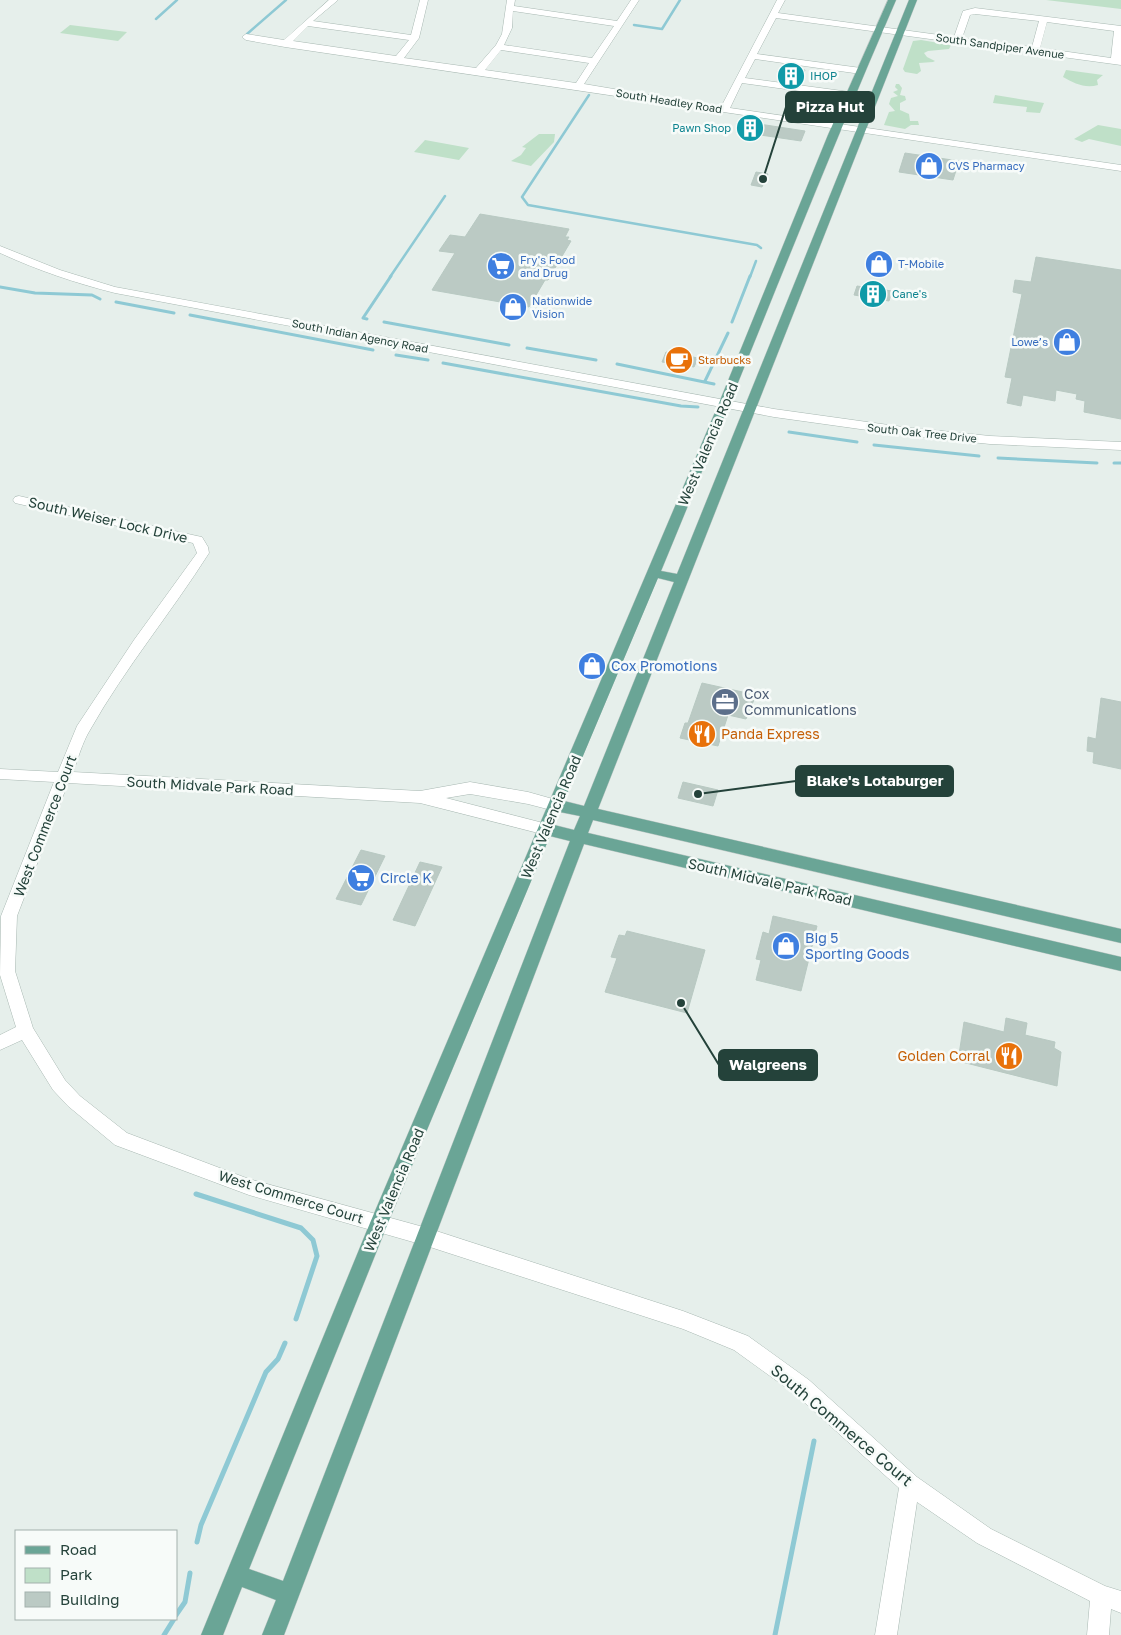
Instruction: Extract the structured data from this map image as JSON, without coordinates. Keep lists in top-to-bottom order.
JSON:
{
  "streets": {
    "main road": ["West Valencia Road", "South Midvale Park Road"],
    "street": [
      "South Sandpiper Avenue",
      "South Headley Road",
      "South Indian Agency Road",
      "South Oak Tree Drive",
      "South Weiser Lock Drive",
      "West Commerce Court",
      "South Commerce Court"
    ]
  },
  "crossings": [
    ["South Sandpiper Avenue", "West Valencia Road"],
    ["South Headley Road", "West Valencia Road"],
    ["South Indian Agency Road", "South Oak Tree Drive"],
    ["South Indian Agency Road", "West Valencia Road"],
    ["South Oak Tree Drive", "West Valencia Road"],
    ["West Valencia Road", "South Midvale Park Road"],
    ["West Valencia Road", "West Commerce Court"],
    ["West Valencia Road", "South Commerce Court"],
    ["South Weiser Lock Drive", "West Commerce Court"],
    ["South Midvale Park Road", "West Commerce Court"],
    ["West Commerce Court", "South Commerce Court"]
  ],
  "places": {
    "building": ["IHOP", "Pawn Shop", "Cane's"],
    "shop": [
      "CVS Pharmacy",
      "T-Mobile",
      "Nationwide Vision",
      "Lowe’s",
      "Cox Promotions",
      "Big 5 Sporting Goods"
    ],
    "other": ["Pizza Hut", "Blake's Lotaburger", "Walgreens"],
    "supermarket": ["Fry's Food and Drug", "Circle K"],
    "cafe": ["Starbucks"],
    "office": ["Cox Communications"],
    "restaurant": ["Panda Express", "Golden Corral"]
  },
  "legend": ["Road", "Park", "Building"]
}
